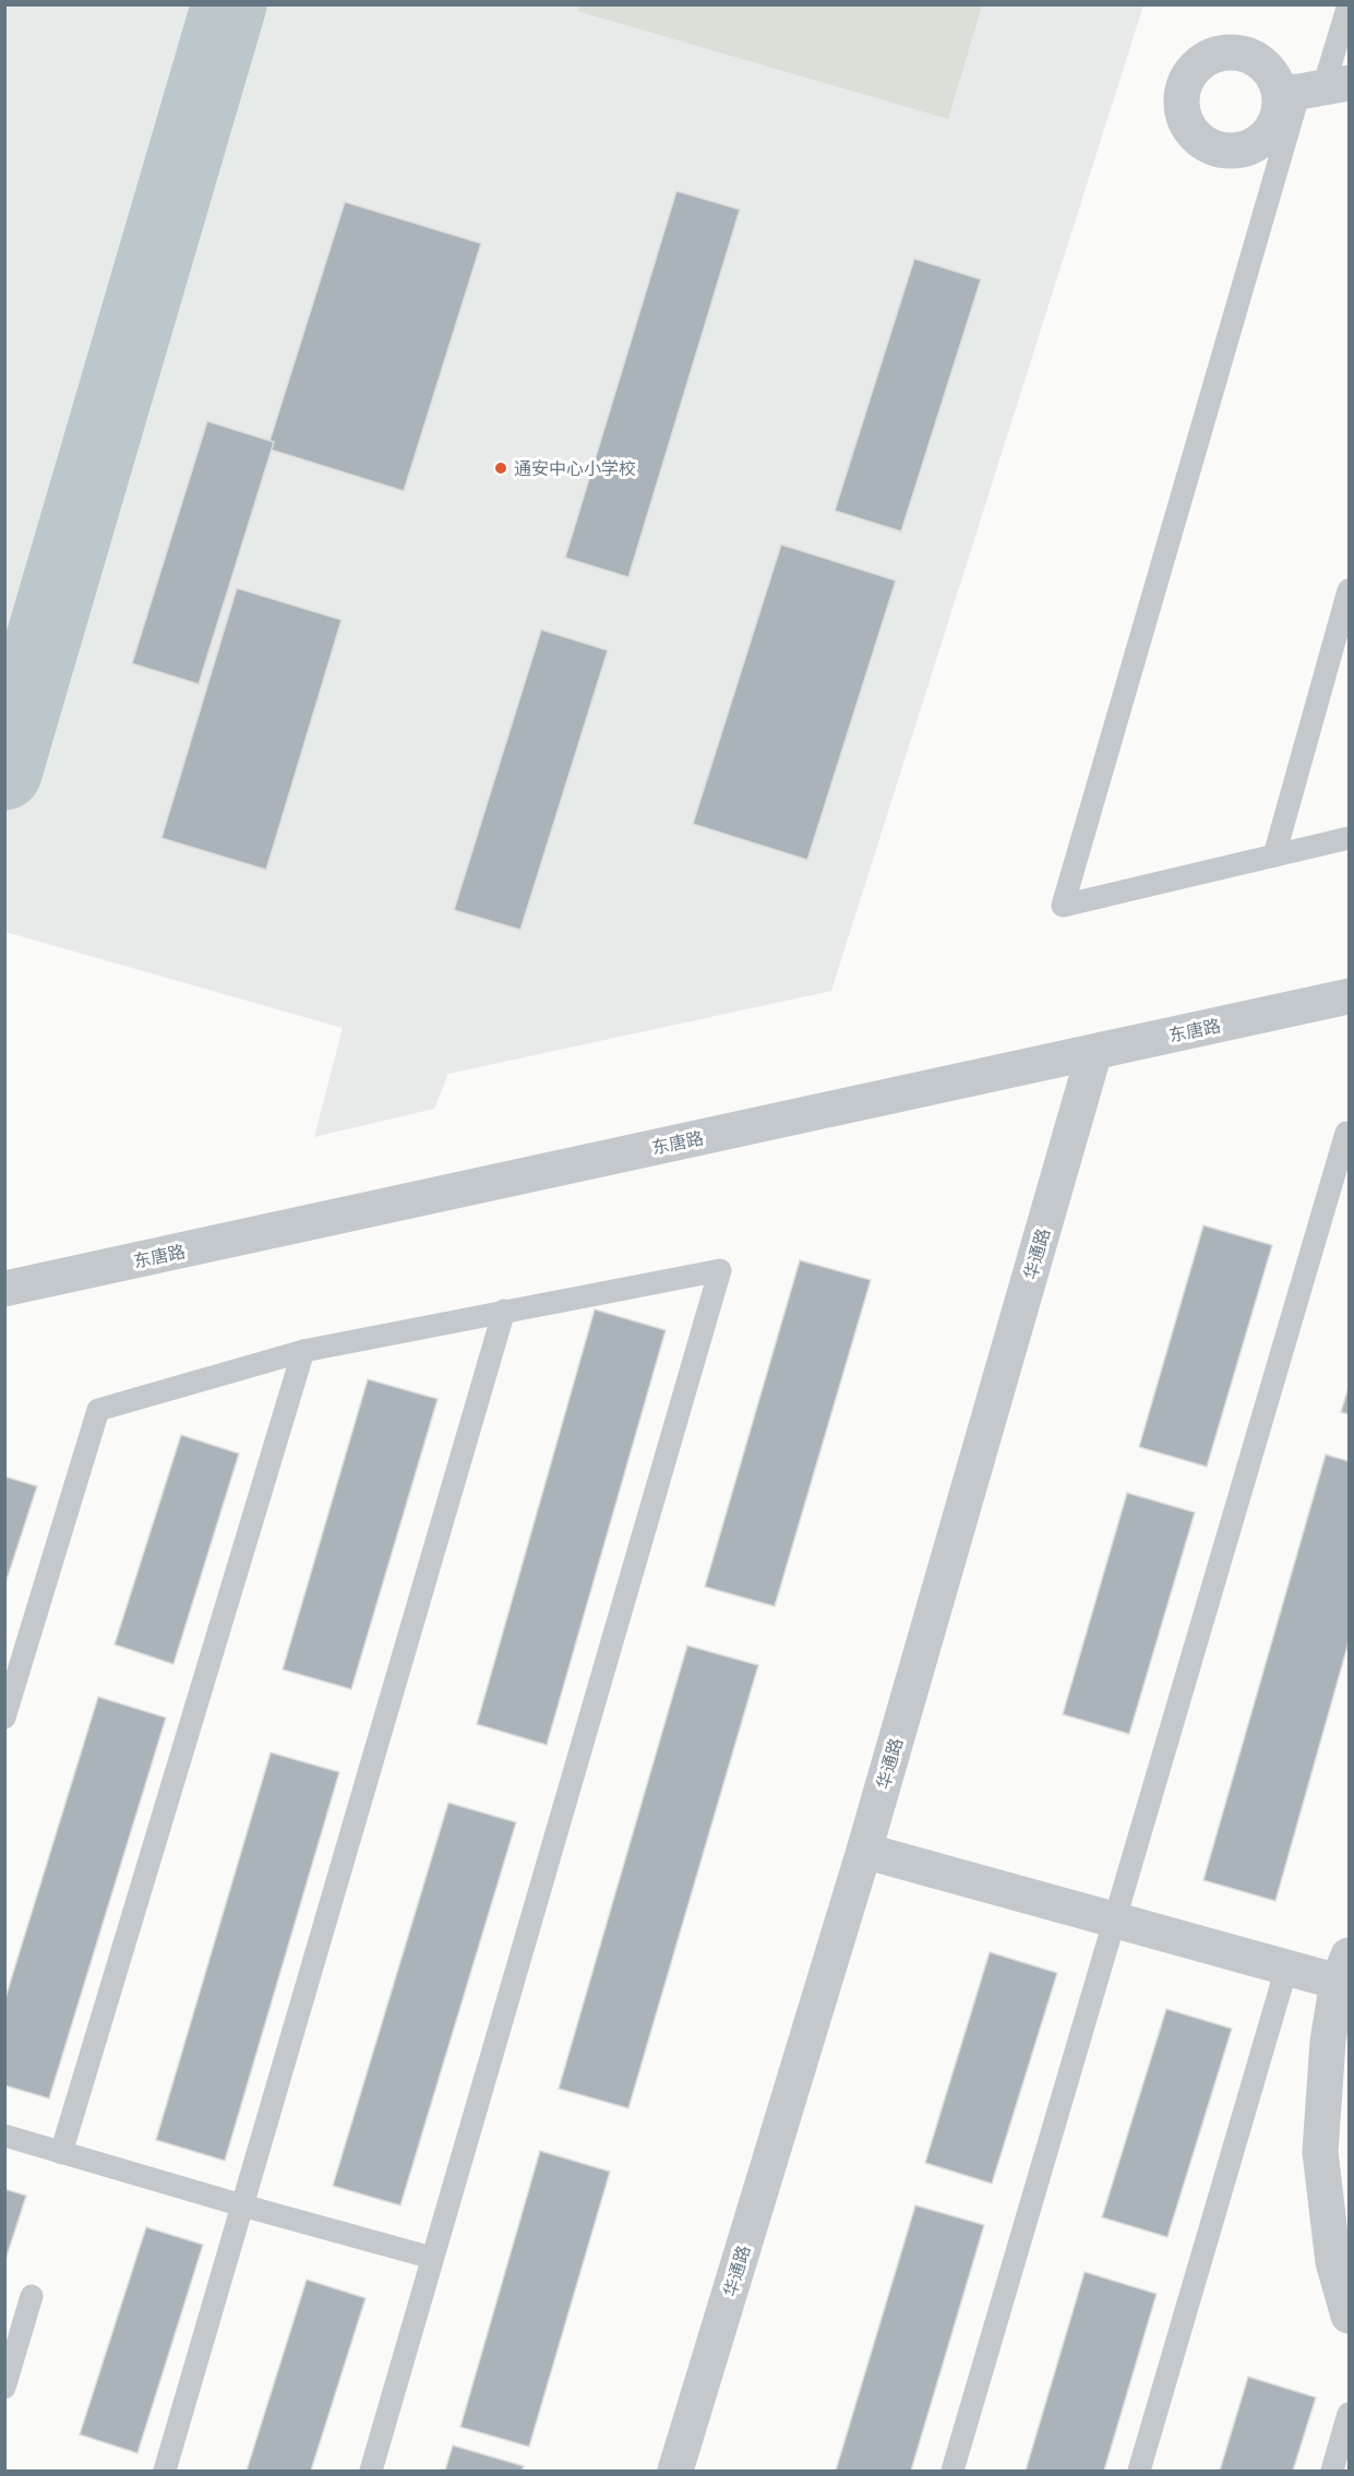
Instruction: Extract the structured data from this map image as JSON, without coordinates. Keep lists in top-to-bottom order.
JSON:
{
  "streets": {
    "street": ["东唐路", "华通路"]
  },
  "crossings": [
    ["东唐路", "华通路"]
  ],
  "places": ["通安中心小学校"]
}
